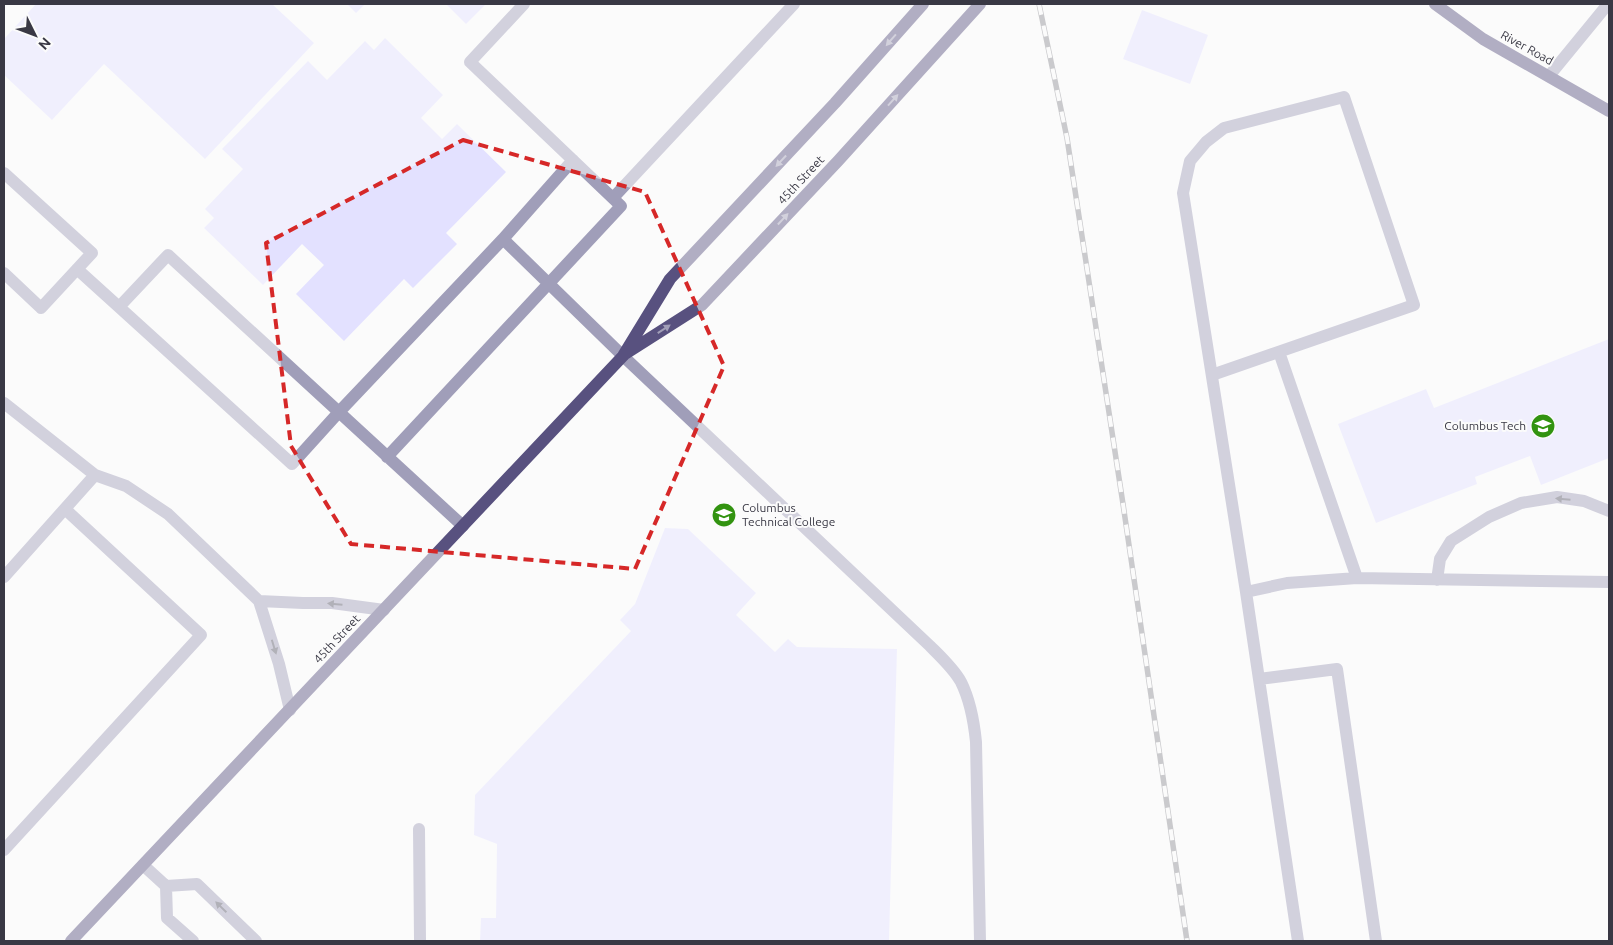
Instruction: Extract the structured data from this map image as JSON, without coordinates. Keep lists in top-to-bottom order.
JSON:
{
  "streets": {
    "main road": ["River Road", "45th Street"]
  },
  "places": {
    "school or university": ["Columbus Tech", "Columbus Technical College"]
  },
  "north": "bottom right"
}
